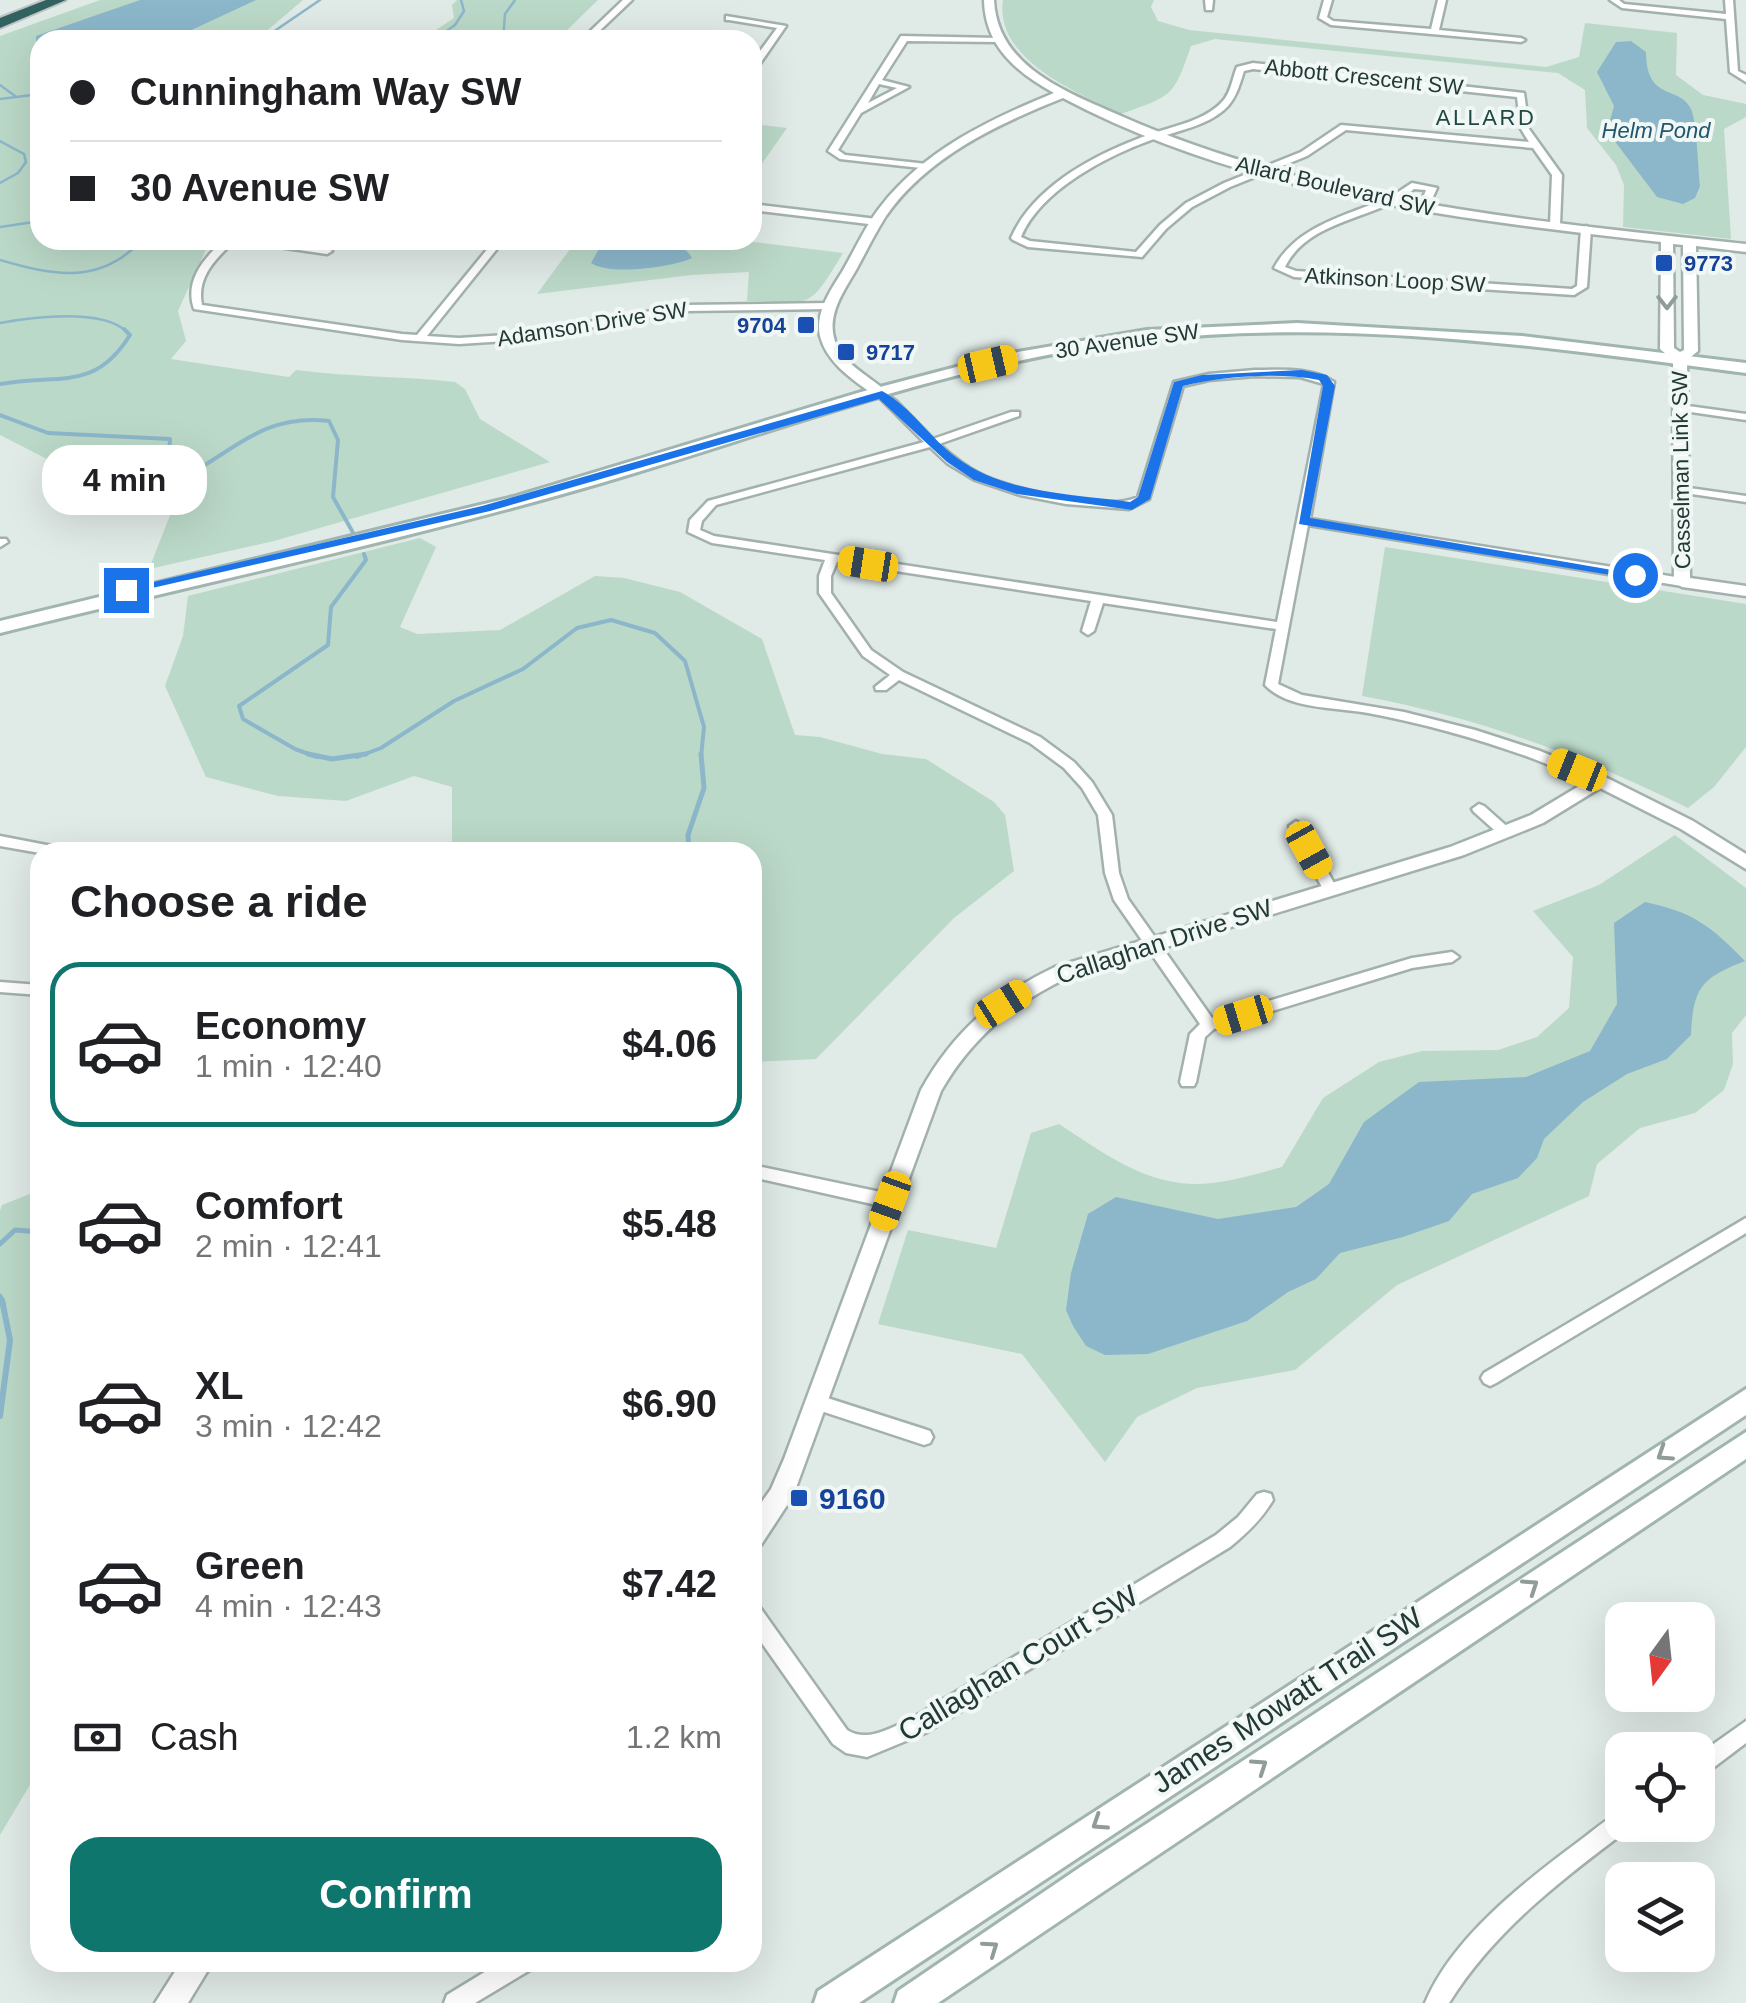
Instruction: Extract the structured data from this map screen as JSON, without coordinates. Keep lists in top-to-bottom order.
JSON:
{
  "streets": {
    "main road": ["30 Avenue SW", "James Mowatt Trail SW"],
    "street": [
      "Abbott Crescent SW",
      "Allard Boulevard SW",
      "Atkinson Loop SW",
      "Adamson Drive SW",
      "Casselman Link SW",
      "Callaghan Drive SW",
      "Callaghan Court SW"
    ]
  },
  "crossings": [
    ["Abbott Crescent SW", "Allard Boulevard SW"],
    ["Allard Boulevard SW", "Atkinson Loop SW"],
    ["30 Avenue SW", "Casselman Link SW"]
  ],
  "districts": ["ALLARD"],
  "water": ["Helm Pond"],
  "places": {
    "transit": [
      "9773",
      "9704",
      "9717",
      "9160"
    ]
  },
  "north": "bottom",
  "page": {
    "banner": ["Cunningham Way SW", "30 Avenue SW"],
    "bubble": "4 min",
    "heading": "Choose a ride",
    "list": [
      {
        "name": "Economy",
        "note": "1 min · 12:40",
        "value": "$4.06"
      },
      {
        "name": "Comfort",
        "note": "2 min · 12:41",
        "value": "$5.48"
      },
      {
        "name": "XL",
        "note": "3 min · 12:42",
        "value": "$6.90"
      },
      {
        "name": "Green",
        "note": "4 min · 12:43",
        "value": "$7.42"
      }
    ],
    "pay": ["Cash", "1.2 km"],
    "buttons": "Confirm"
  }
}
